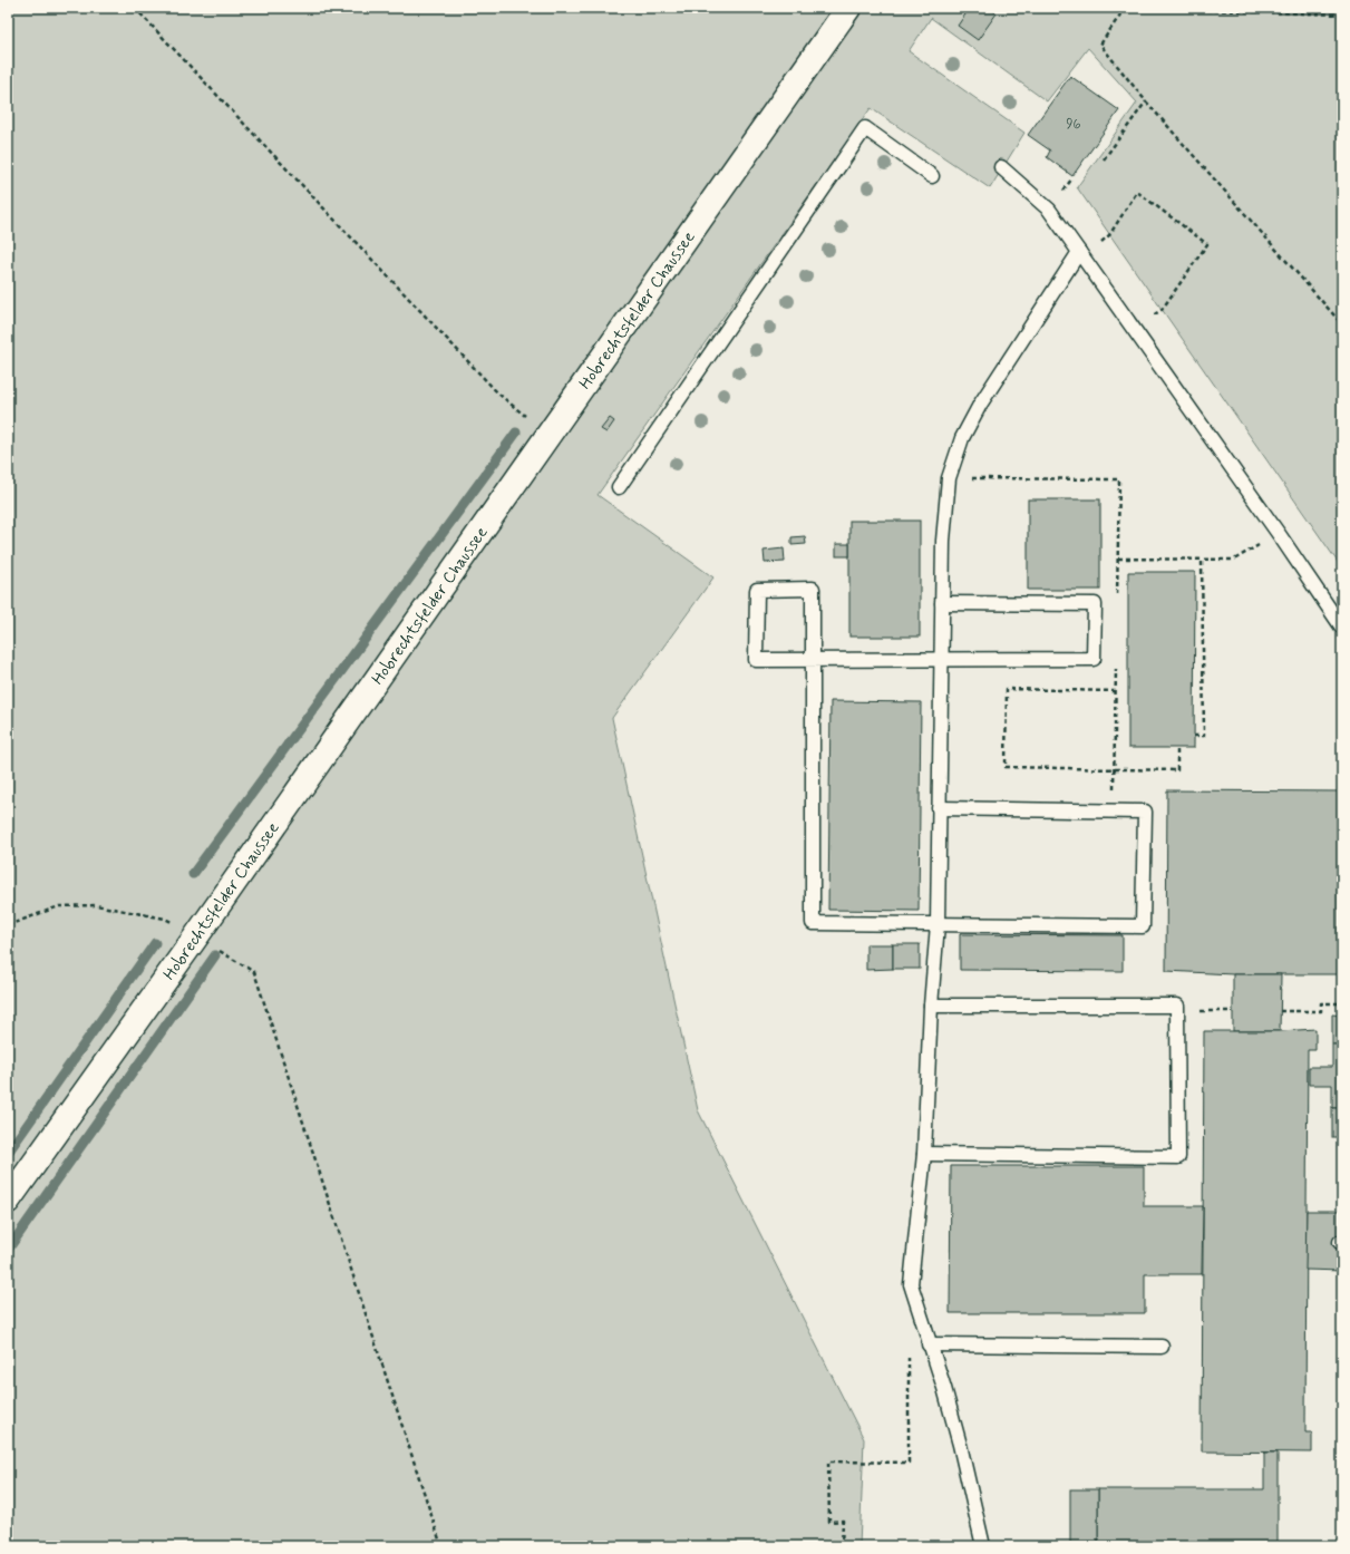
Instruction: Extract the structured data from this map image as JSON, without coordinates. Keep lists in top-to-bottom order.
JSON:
{
  "streets": {
    "main road": ["Hobrechtsfelder Chaussee"]
  },
  "house_numbers": ["96"]
}
